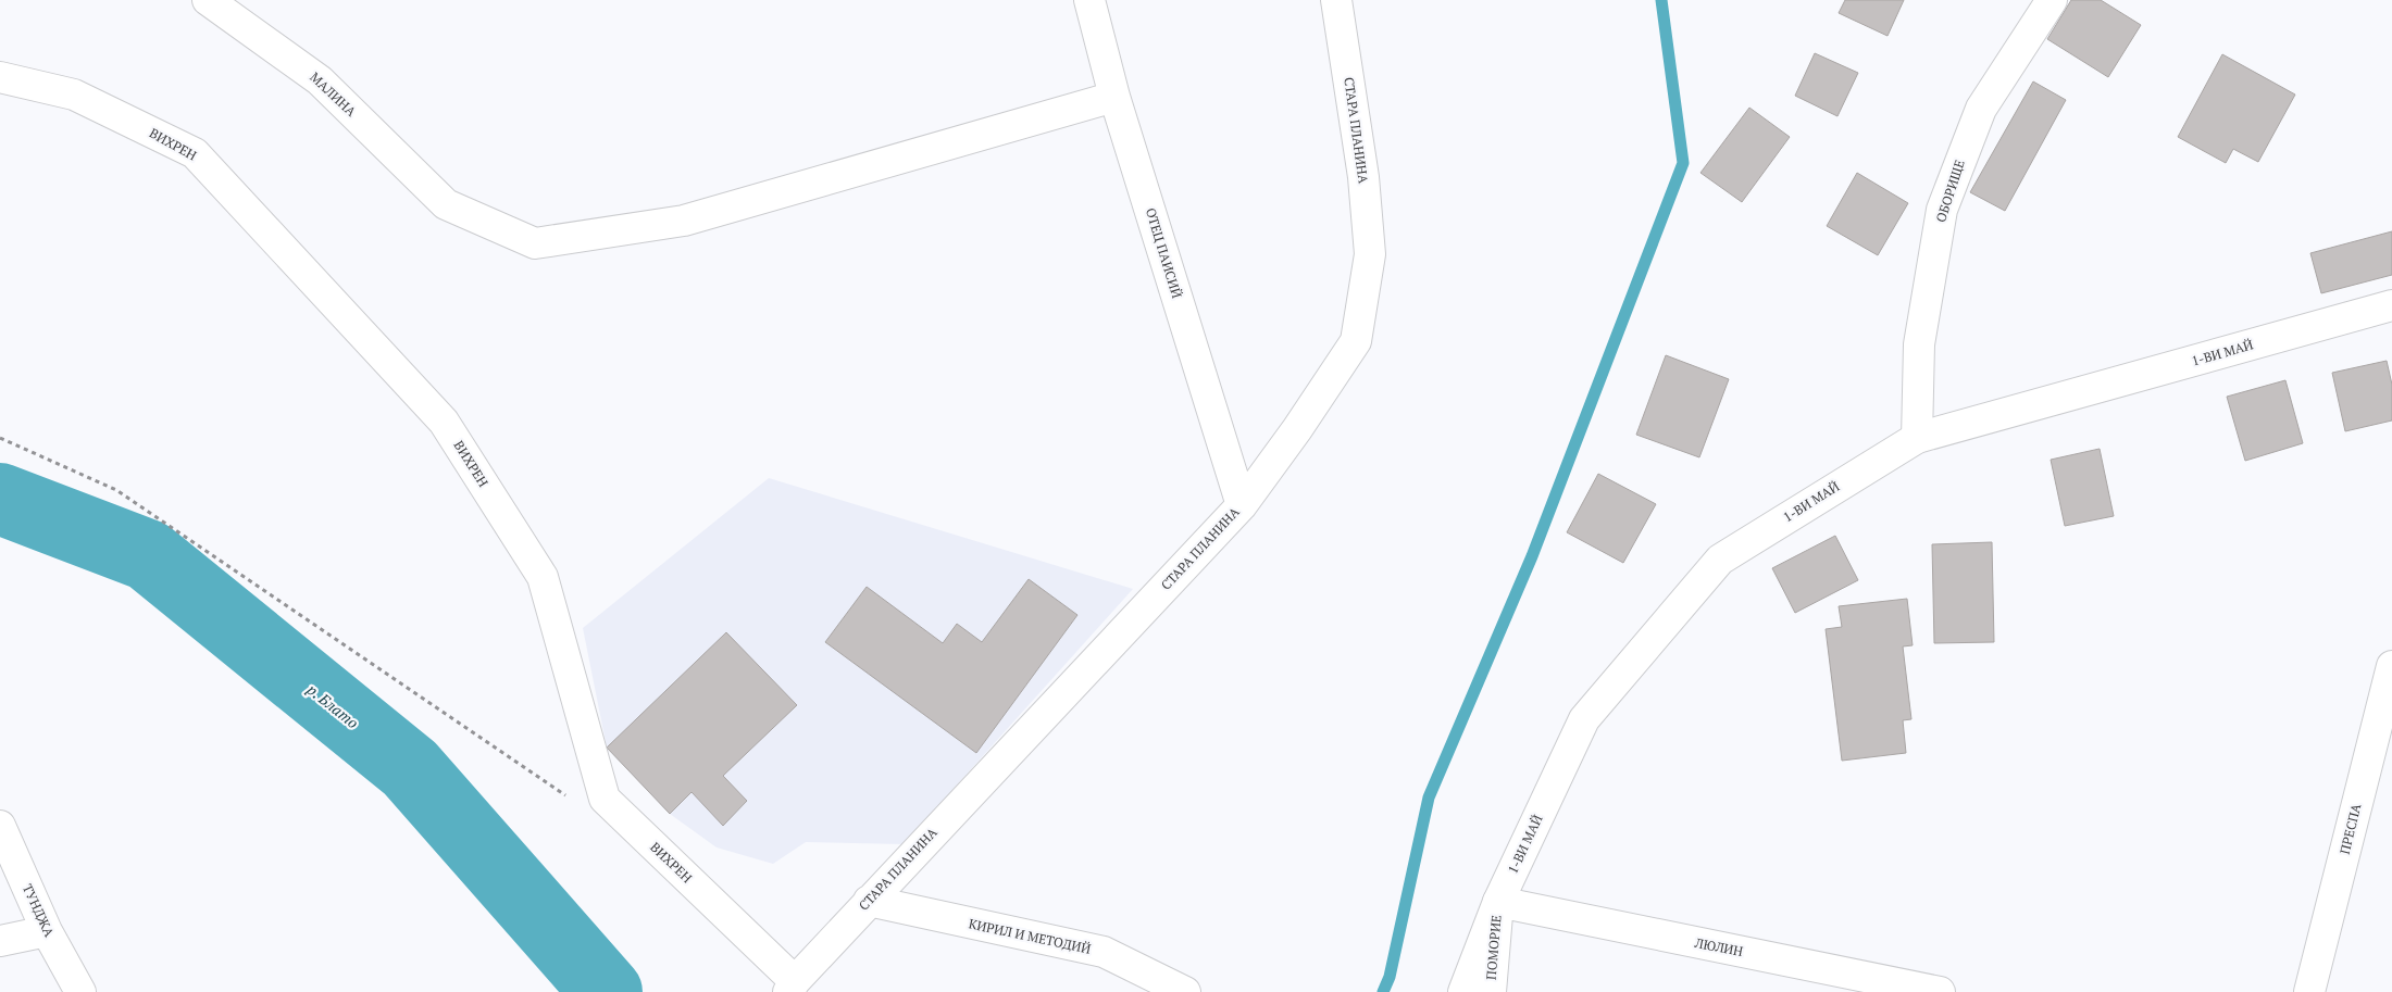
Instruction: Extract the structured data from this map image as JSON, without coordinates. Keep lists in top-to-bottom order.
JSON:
{
  "streets": {
    "street": [
      "МАЛИНА",
      "СТАРА ПЛАНИНА",
      "ВИХРЕН",
      "ОБОРИЩЕ",
      "ОТЕЦ ПАИСИЙ",
      "1-ВИ МАЙ",
      "ПРЕСПА",
      "ТУНДЖА",
      "КИРИЛ И МЕТОДИЙ",
      "ПОМОРИЕ",
      "ЛЮЛИН"
    ]
  },
  "crossings": [
    ["МАЛИНА", "ОТЕЦ ПАИСИЙ"],
    ["СТАРА ПЛАНИНА", "ВИХРЕН"],
    ["СТАРА ПЛАНИНА", "ОТЕЦ ПАИСИЙ"],
    ["СТАРА ПЛАНИНА", "КИРИЛ И МЕТОДИЙ"],
    ["ОБОРИЩЕ", "1-ВИ МАЙ"],
    ["1-ВИ МАЙ", "ПОМОРИЕ"],
    ["1-ВИ МАЙ", "ЛЮЛИН"],
    ["ПОМОРИЕ", "ЛЮЛИН"]
  ],
  "water": ["р. Блато"]
}
